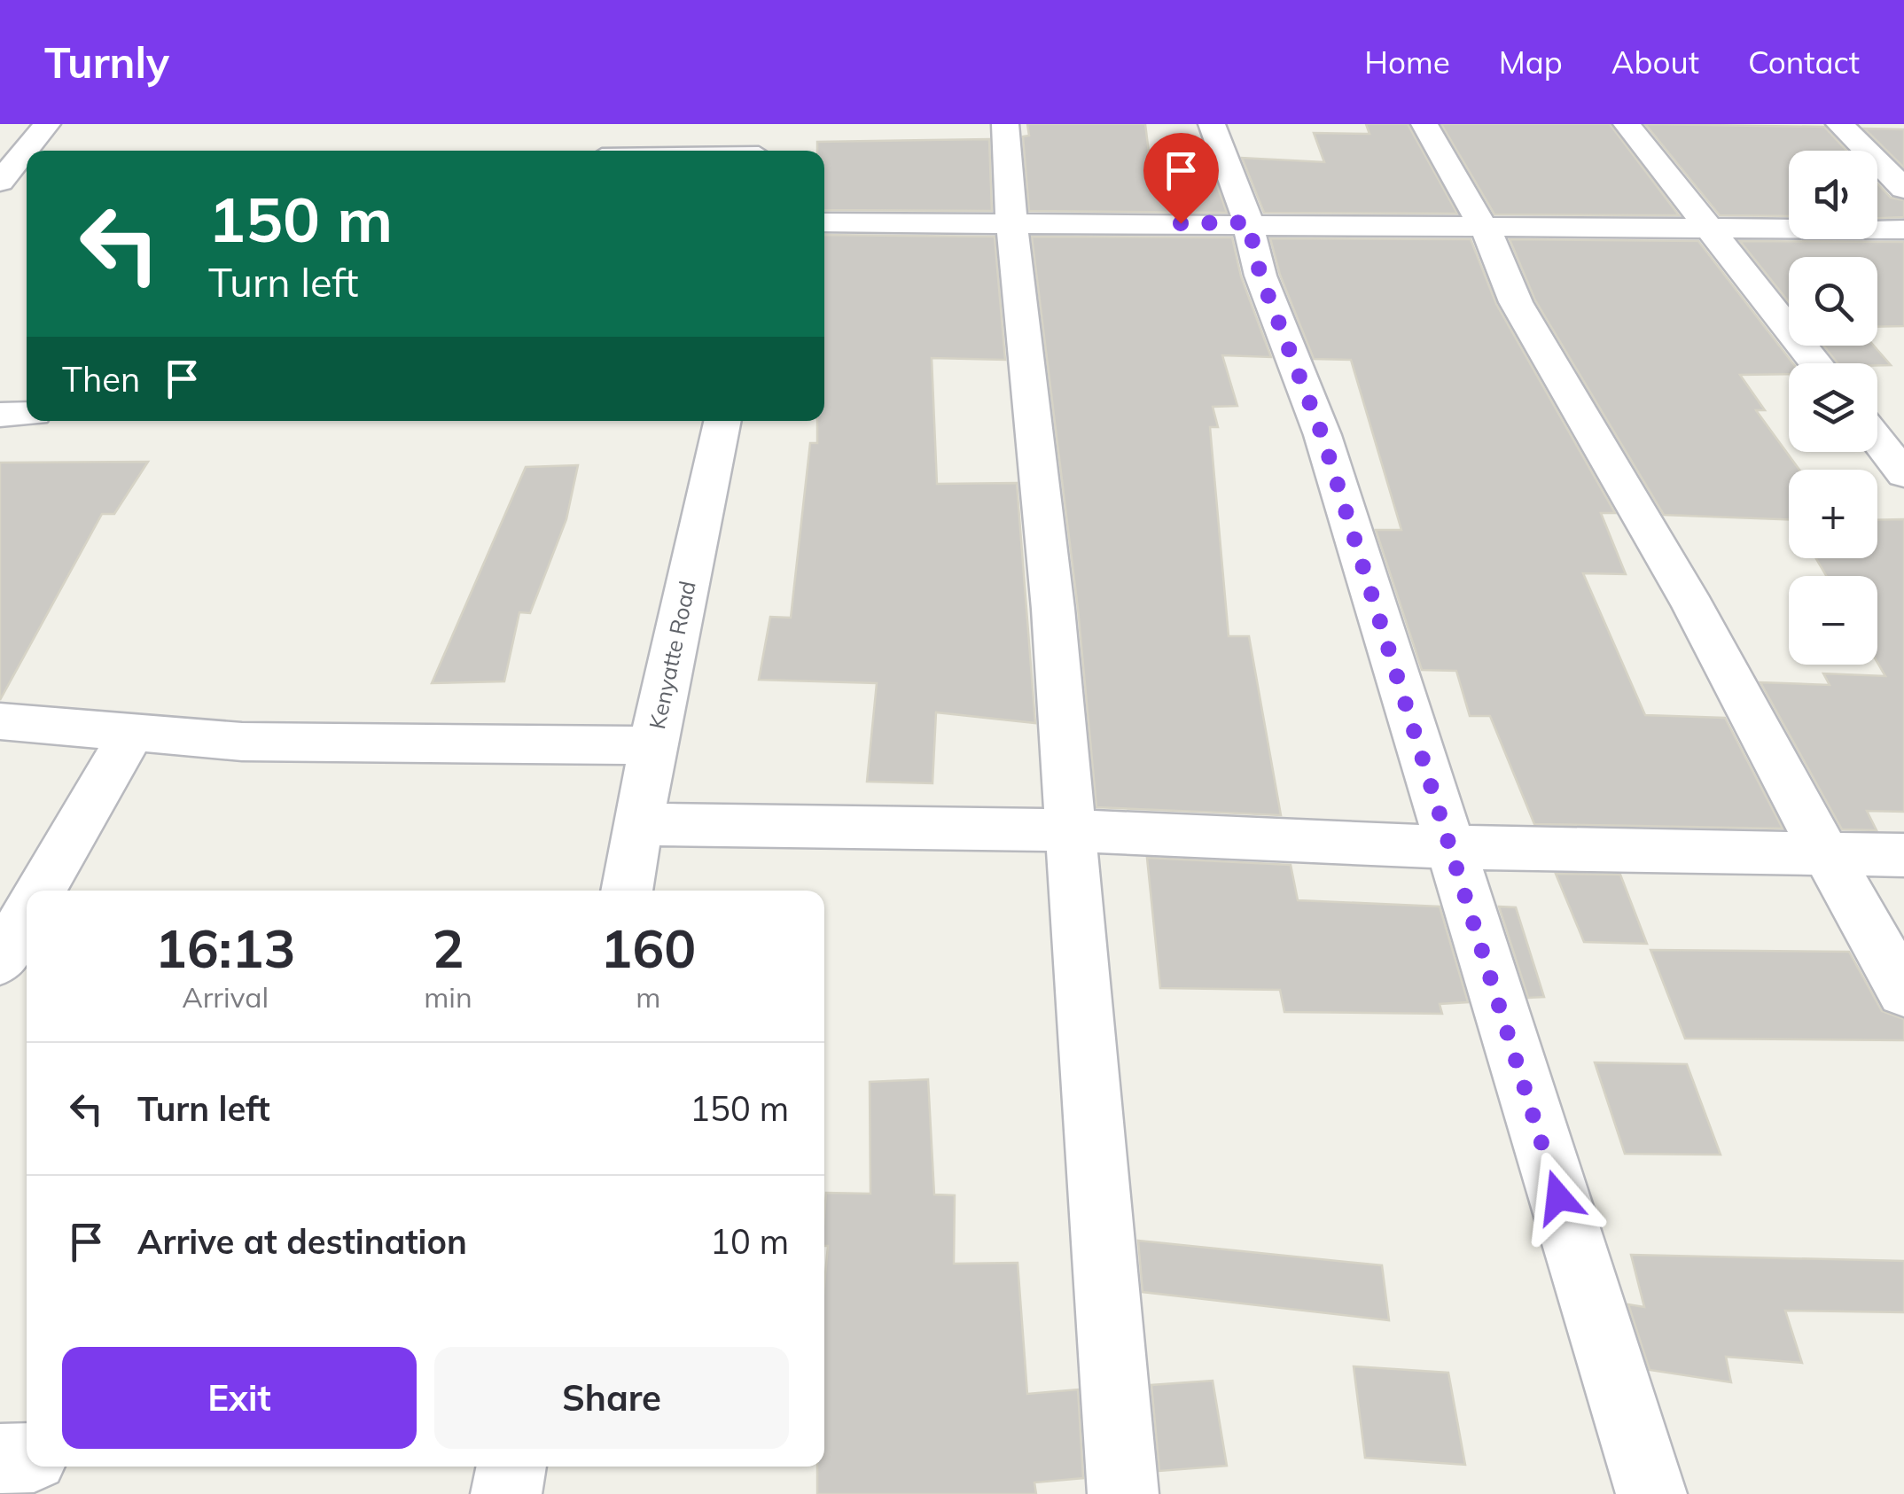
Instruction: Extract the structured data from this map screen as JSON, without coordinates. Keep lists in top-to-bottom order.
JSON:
{
  "streets": {
    "street": ["Kenyatte Road"]
  },
  "page": {
    "header": "Turnly",
    "nav": [
      "Home",
      "Map",
      "About",
      "Contact"
    ],
    "map_buttons": ["+", "−"],
    "turn": ["150 m", "Turn left"],
    "then": "Then",
    "eta": [
      "16:13",
      "Arrival",
      "2",
      "min",
      "160",
      "m"
    ],
    "list": [
      {
        "name": "Turn left",
        "value": "150 m"
      },
      {
        "name": "Arrive at destination",
        "value": "10 m"
      }
    ],
    "buttons": ["Exit", "Share"]
  }
}
